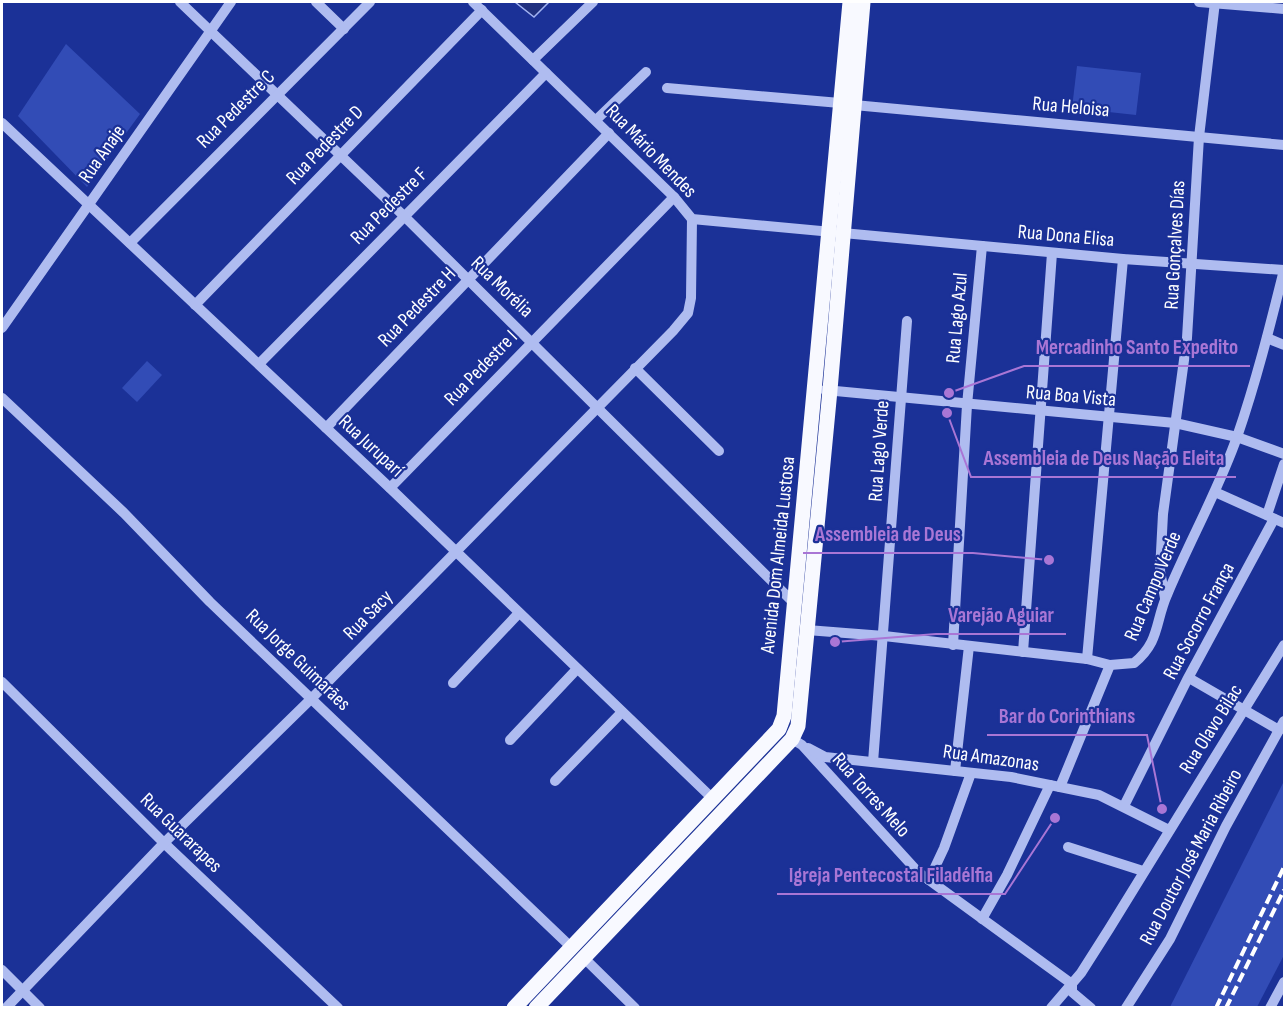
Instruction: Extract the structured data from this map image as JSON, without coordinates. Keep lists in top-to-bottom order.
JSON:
{
  "streets": {
    "main road": ["Avenida Dom Almeida Lustosa"],
    "street": [
      "Rua Heloisa",
      "Rua Pedestre C",
      "Rua Pedestre D",
      "Rua Mário Mendes",
      "Rua Anaje",
      "Rua Pedestre F",
      "Rua Dona Elisa",
      "Rua Gonçalves Días",
      "Rua Morélia",
      "Rua Pedestre H",
      "Rua Lago Azul",
      "Rua Pedestre I",
      "Rua Boa Vista",
      "Rua Juruparí",
      "Rua Lago Verde",
      "Rua Campo Verde",
      "Rua Sacy",
      "Rua Socorro França",
      "Rua Jorge Guimarães",
      "Rua Olavo Bilac",
      "Rua Amazonas",
      "Rua Torres Melo",
      "Rua Guararapes",
      "Rua Doutor José Maria Ribeiro"
    ]
  },
  "crossings": [
    ["Rua Heloisa", "Rua Gonçalves Días"],
    ["Rua Heloisa", "Avenida Dom Almeida Lustosa"],
    ["Rua Pedestre C", "Rua Morélia"],
    ["Rua Pedestre C", "Rua Juruparí"],
    ["Rua Pedestre D", "Rua Mário Mendes"],
    ["Rua Pedestre D", "Rua Morélia"],
    ["Rua Pedestre D", "Rua Juruparí"],
    ["Rua Mário Mendes", "Rua Pedestre F"],
    ["Rua Mário Mendes", "Rua Dona Elisa"],
    ["Rua Mário Mendes", "Rua Pedestre H"],
    ["Rua Mário Mendes", "Rua Pedestre I"],
    ["Rua Mário Mendes", "Avenida Dom Almeida Lustosa"],
    ["Rua Mário Mendes", "Rua Sacy"],
    ["Rua Anaje", "Rua Morélia"],
    ["Rua Anaje", "Rua Juruparí"],
    ["Rua Pedestre F", "Rua Morélia"],
    ["Rua Pedestre F", "Rua Juruparí"],
    ["Rua Dona Elisa", "Rua Gonçalves Días"],
    ["Rua Dona Elisa", "Rua Lago Azul"],
    ["Rua Dona Elisa", "Avenida Dom Almeida Lustosa"],
    ["Rua Dona Elisa", "Rua Campo Verde"],
    ["Rua Gonçalves Días", "Rua Boa Vista"],
    ["Rua Gonçalves Días", "Rua Campo Verde"],
    ["Rua Morélia", "Rua Pedestre H"],
    ["Rua Morélia", "Rua Pedestre I"],
    ["Rua Morélia", "Avenida Dom Almeida Lustosa"],
    ["Rua Morélia", "Rua Sacy"],
    ["Rua Pedestre H", "Rua Juruparí"],
    ["Rua Lago Azul", "Rua Boa Vista"],
    ["Rua Pedestre I", "Rua Juruparí"],
    ["Rua Boa Vista", "Rua Lago Verde"],
    ["Rua Boa Vista", "Avenida Dom Almeida Lustosa"],
    ["Rua Boa Vista", "Rua Campo Verde"],
    ["Rua Juruparí", "Avenida Dom Almeida Lustosa"],
    ["Rua Juruparí", "Rua Sacy"],
    ["Rua Lago Verde", "Rua Amazonas"],
    ["Avenida Dom Almeida Lustosa", "Rua Jorge Guimarães"],
    ["Avenida Dom Almeida Lustosa", "Rua Amazonas"],
    ["Avenida Dom Almeida Lustosa", "Rua Torres Melo"],
    ["Rua Sacy", "Rua Jorge Guimarães"],
    ["Rua Sacy", "Rua Guararapes"],
    ["Rua Socorro França", "Rua Amazonas"],
    ["Rua Olavo Bilac", "Rua Amazonas"],
    ["Rua Olavo Bilac", "Rua Torres Melo"],
    ["Rua Amazonas", "Rua Torres Melo"]
  ],
  "places": [
    "Mercadinho Santo Expedito",
    "Assembleia de Deus Nação Eleita",
    "Assembleia de Deus",
    "Varejão Aguiar",
    "Bar do Corinthians",
    "Igreja Pentecostal Filadélfia"
  ]
}
